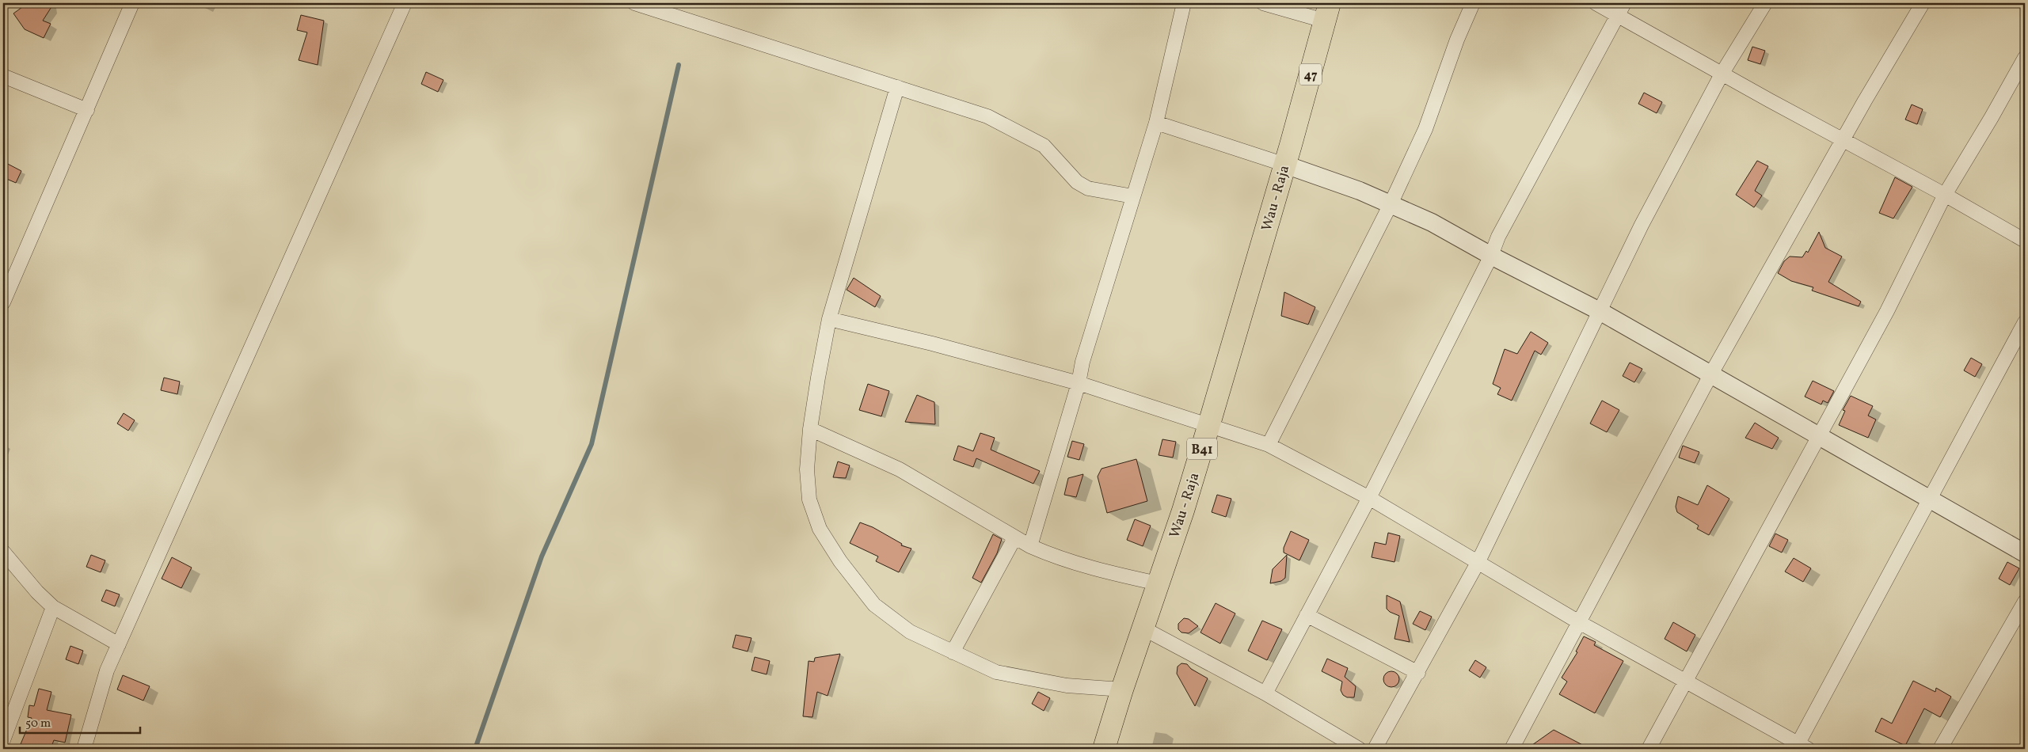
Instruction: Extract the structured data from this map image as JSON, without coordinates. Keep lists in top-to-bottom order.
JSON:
{
  "streets": {
    "main road": ["47", "Wau - Raja", "B41"]
  },
  "crossings": [
    ["47", "Wau - Raja"]
  ],
  "scale_bar": "50 m"
}
